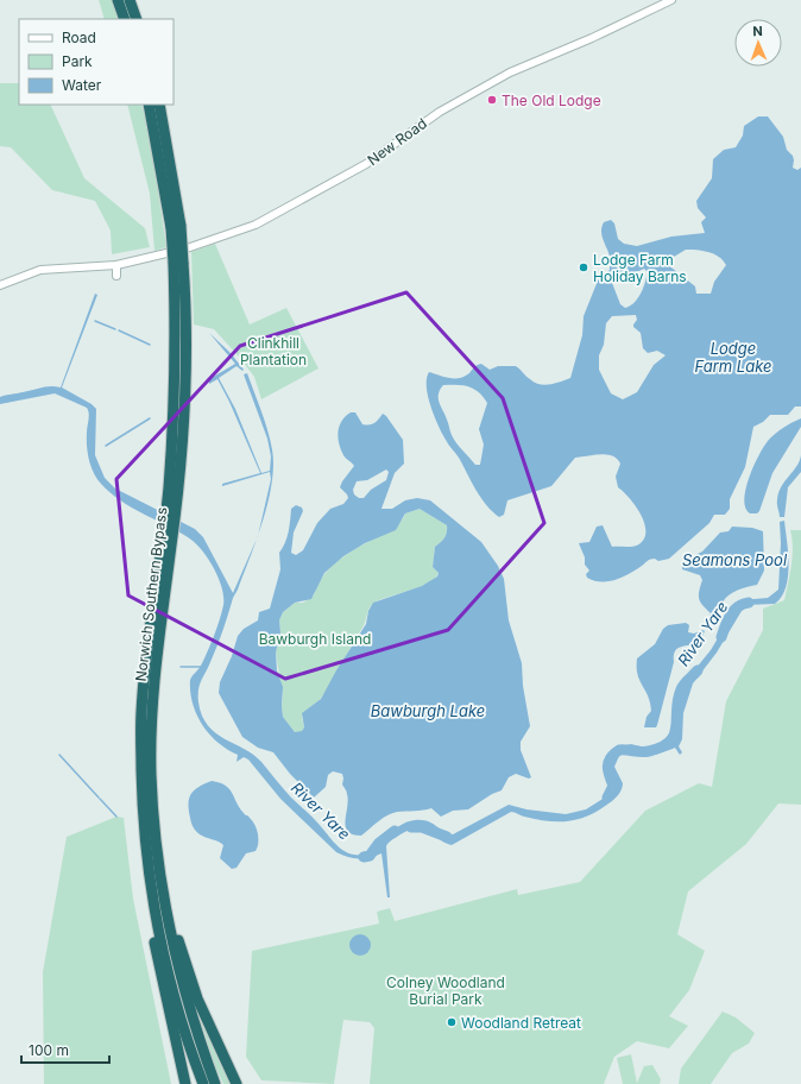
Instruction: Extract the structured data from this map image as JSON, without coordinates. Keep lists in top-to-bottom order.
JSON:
{
  "streets": {
    "highway": ["Norwich Southern Bypass"],
    "street": ["New Road"]
  },
  "water": [
    "Lodge Farm Lake",
    "Seamons Pool",
    "River Yare",
    "Bawburgh Lake"
  ],
  "parks": ["Clinkhill Plantation", "Bawburgh Island", "Colney Woodland Burial Park"],
  "places": ["The Old Lodge", "Lodge Farm Holiday Barns", "Woodland Retreat"],
  "legend": ["Road", "Park", "Water"],
  "scale_bar": "100 m",
  "north": "top"
}
